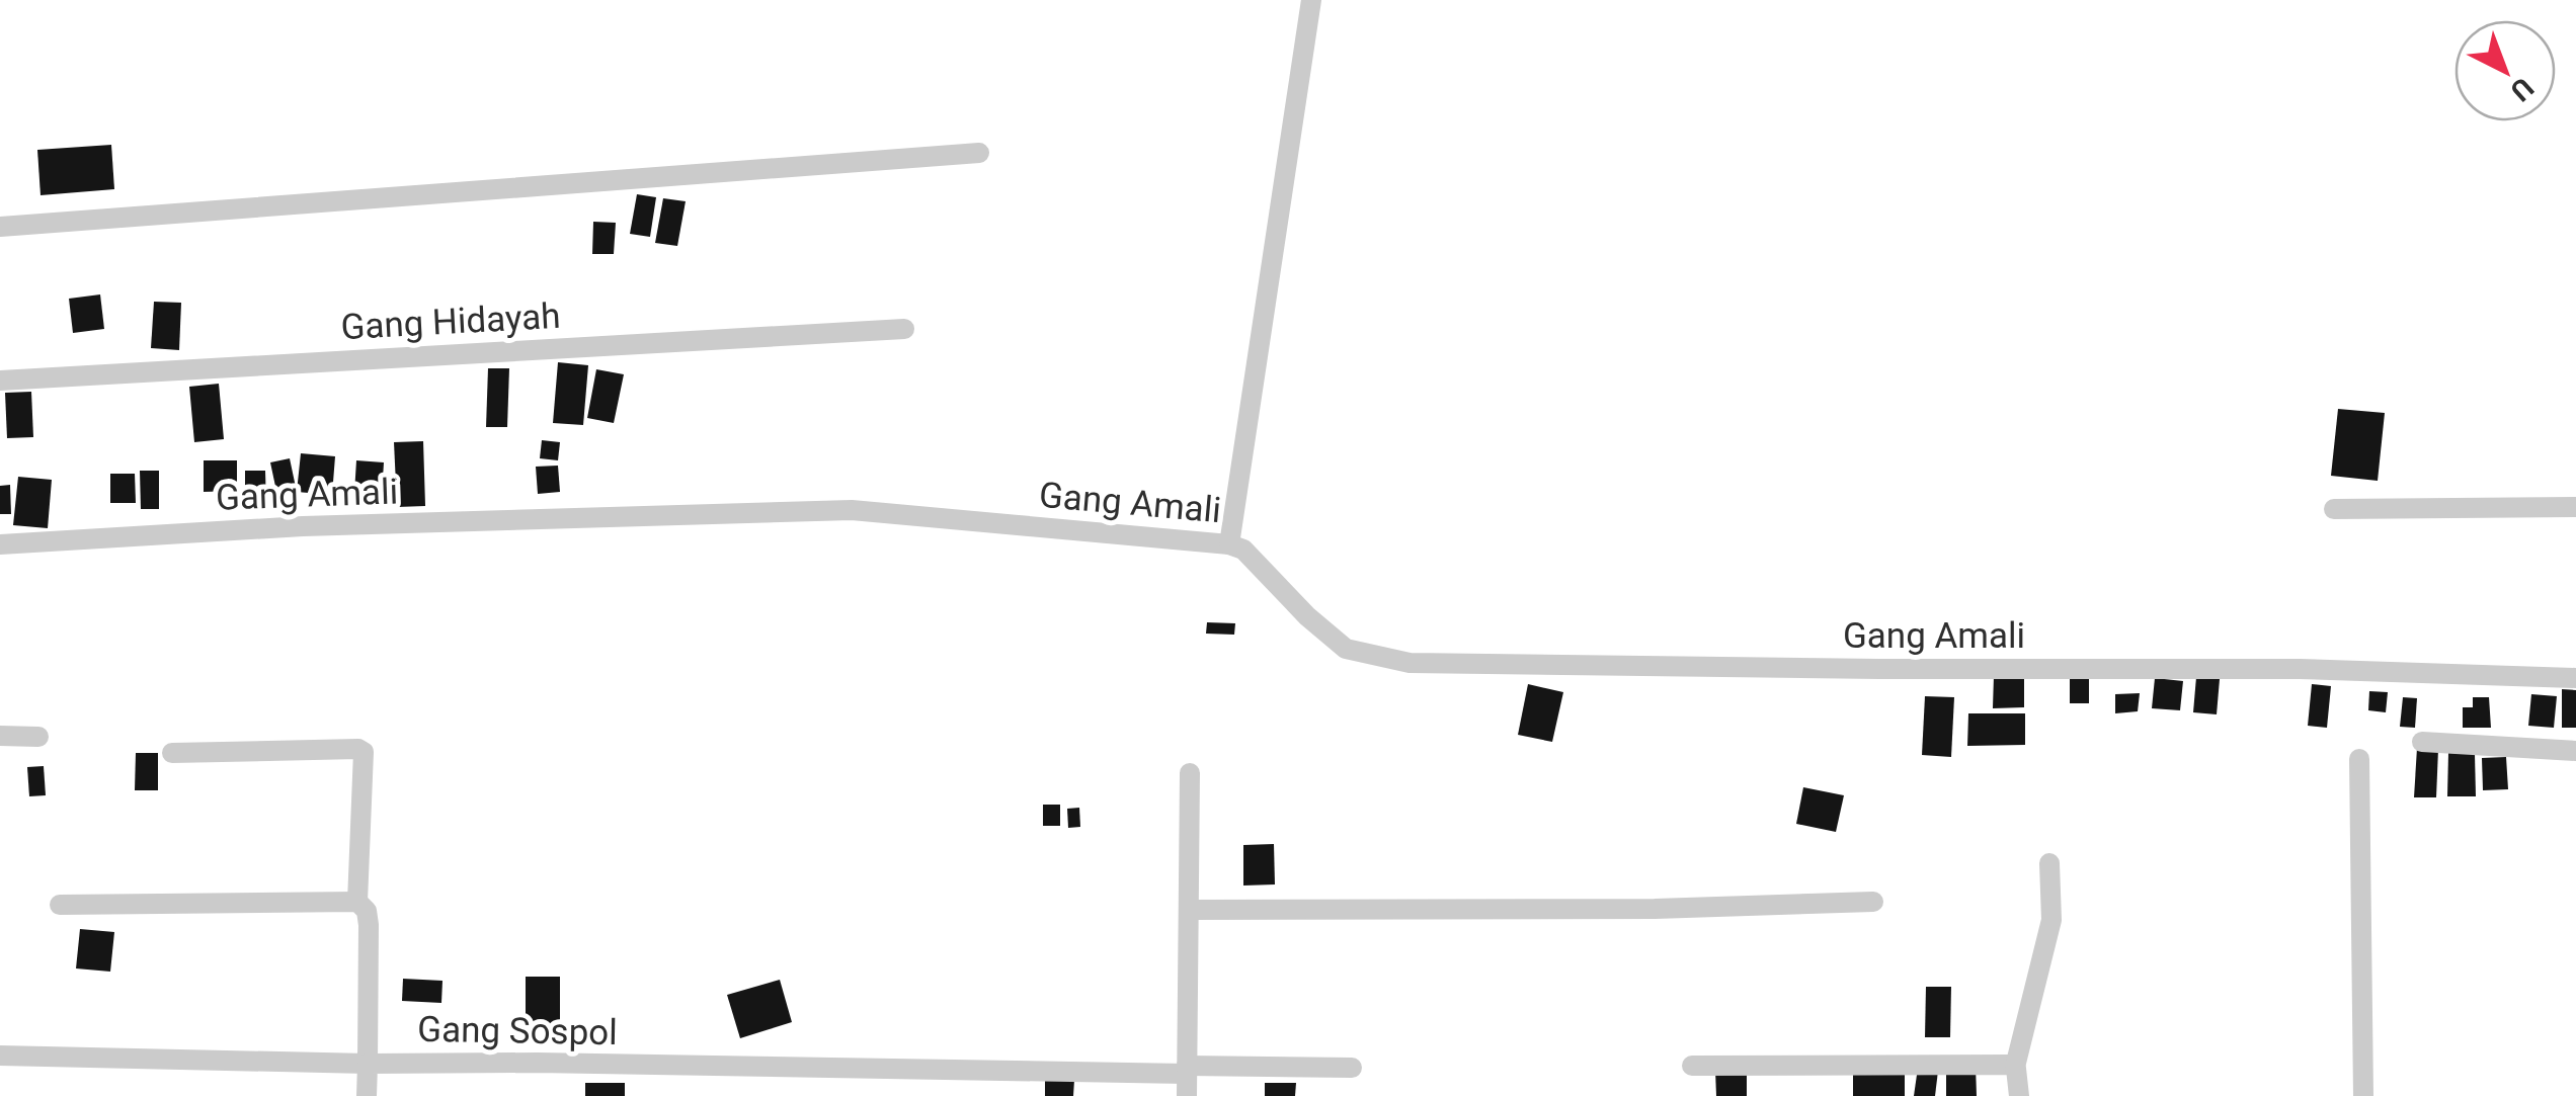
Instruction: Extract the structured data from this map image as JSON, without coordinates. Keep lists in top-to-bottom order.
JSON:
{
  "streets": {
    "street": ["Gang Hidayah", "Gang Amali", "Gang Sospol"]
  },
  "north": "bottom right"
}
